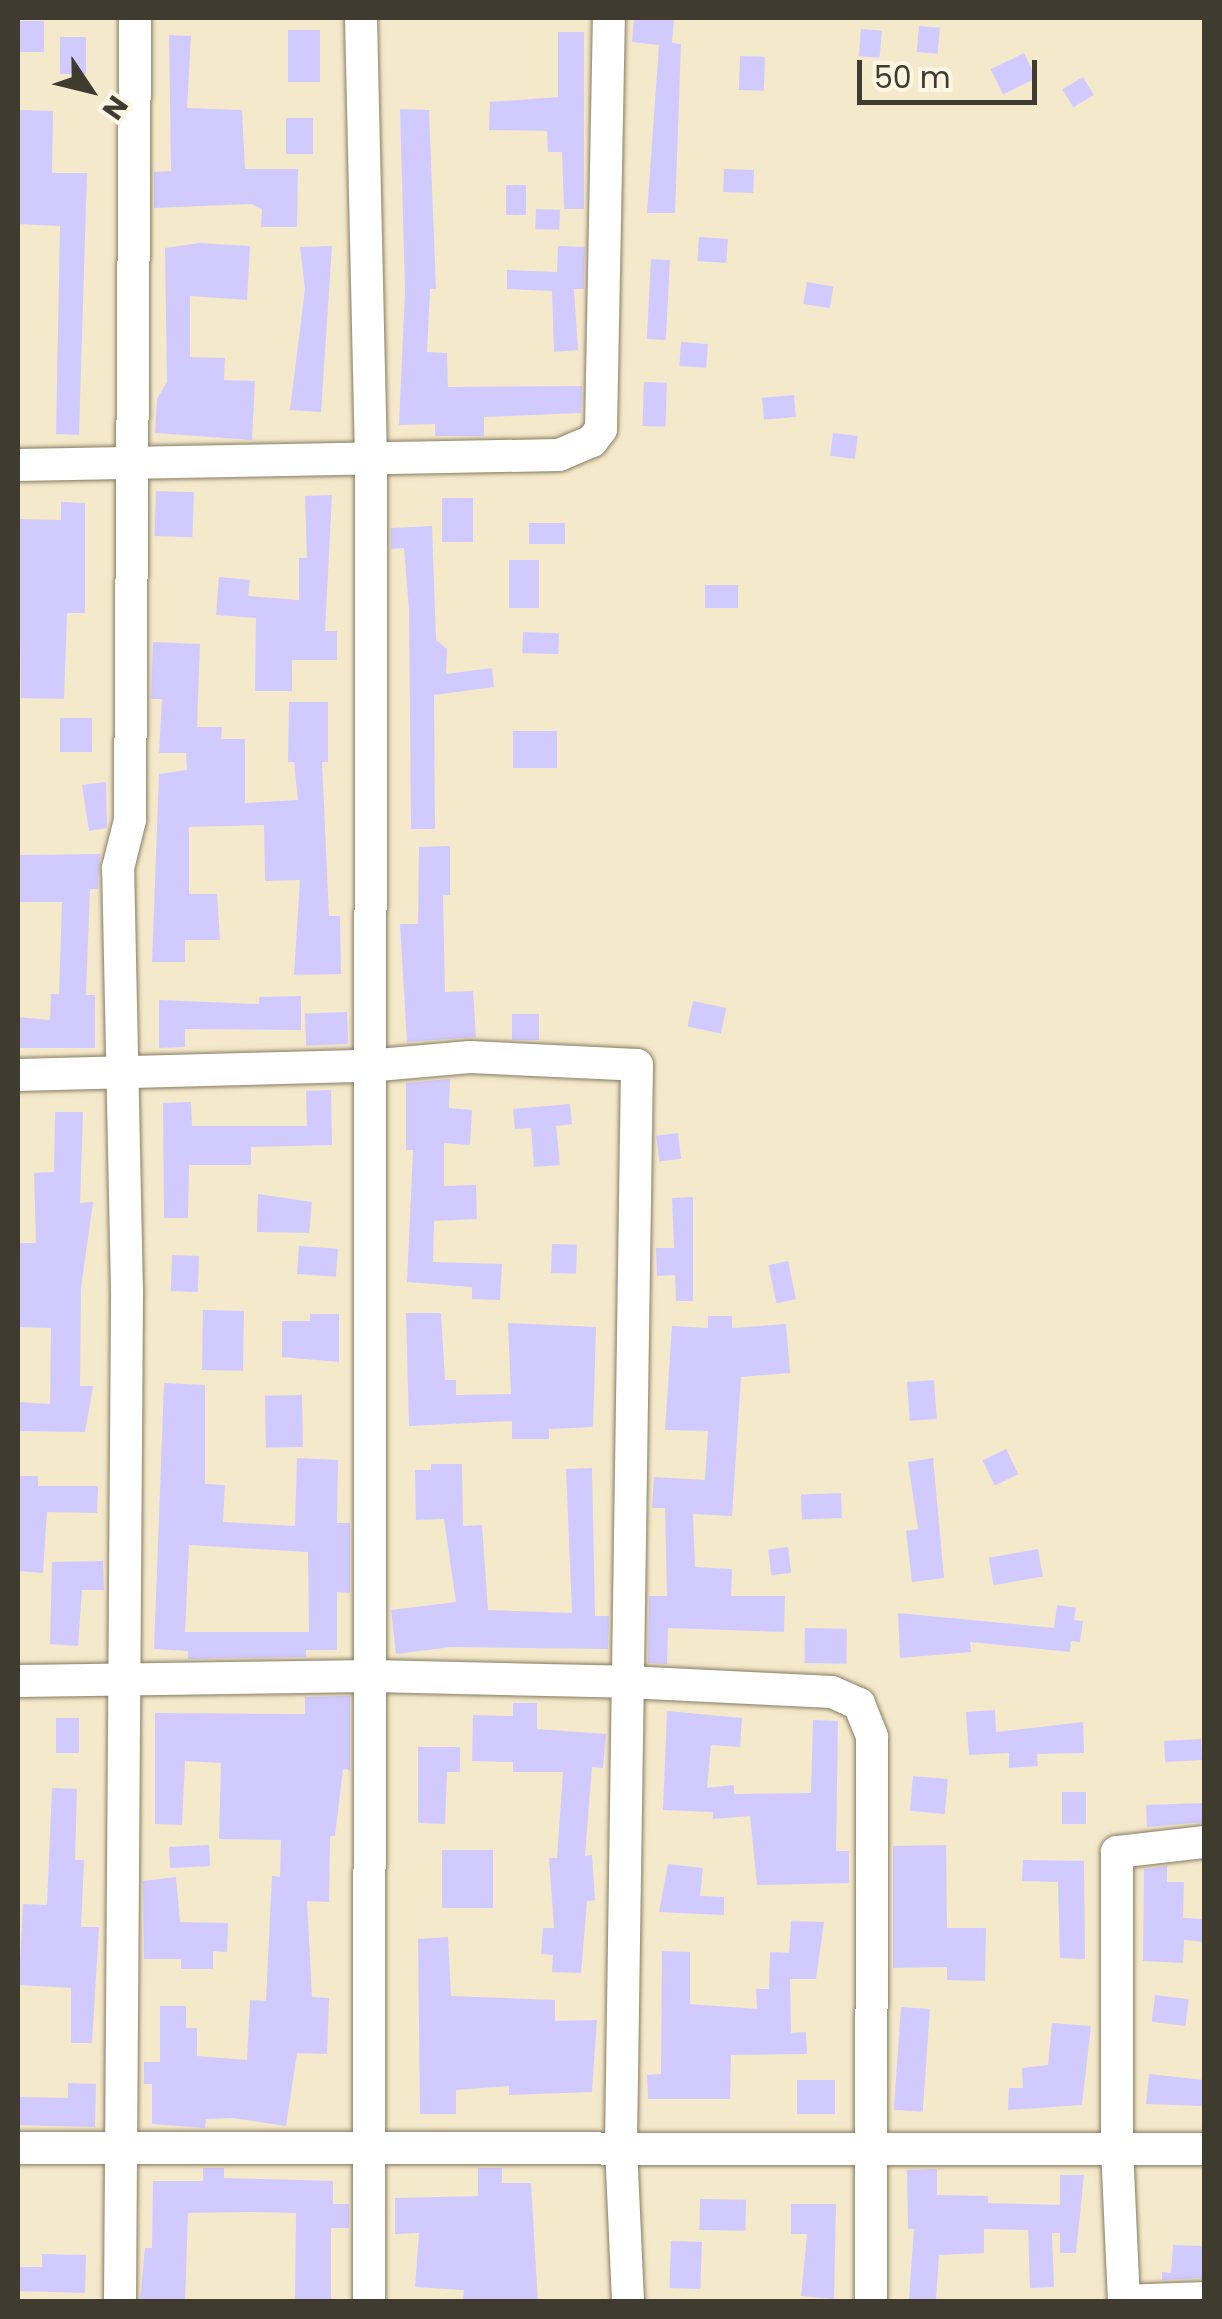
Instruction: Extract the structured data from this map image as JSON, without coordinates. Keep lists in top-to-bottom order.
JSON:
{
  "scale_bar": "50 m",
  "north": "bottom right"
}
